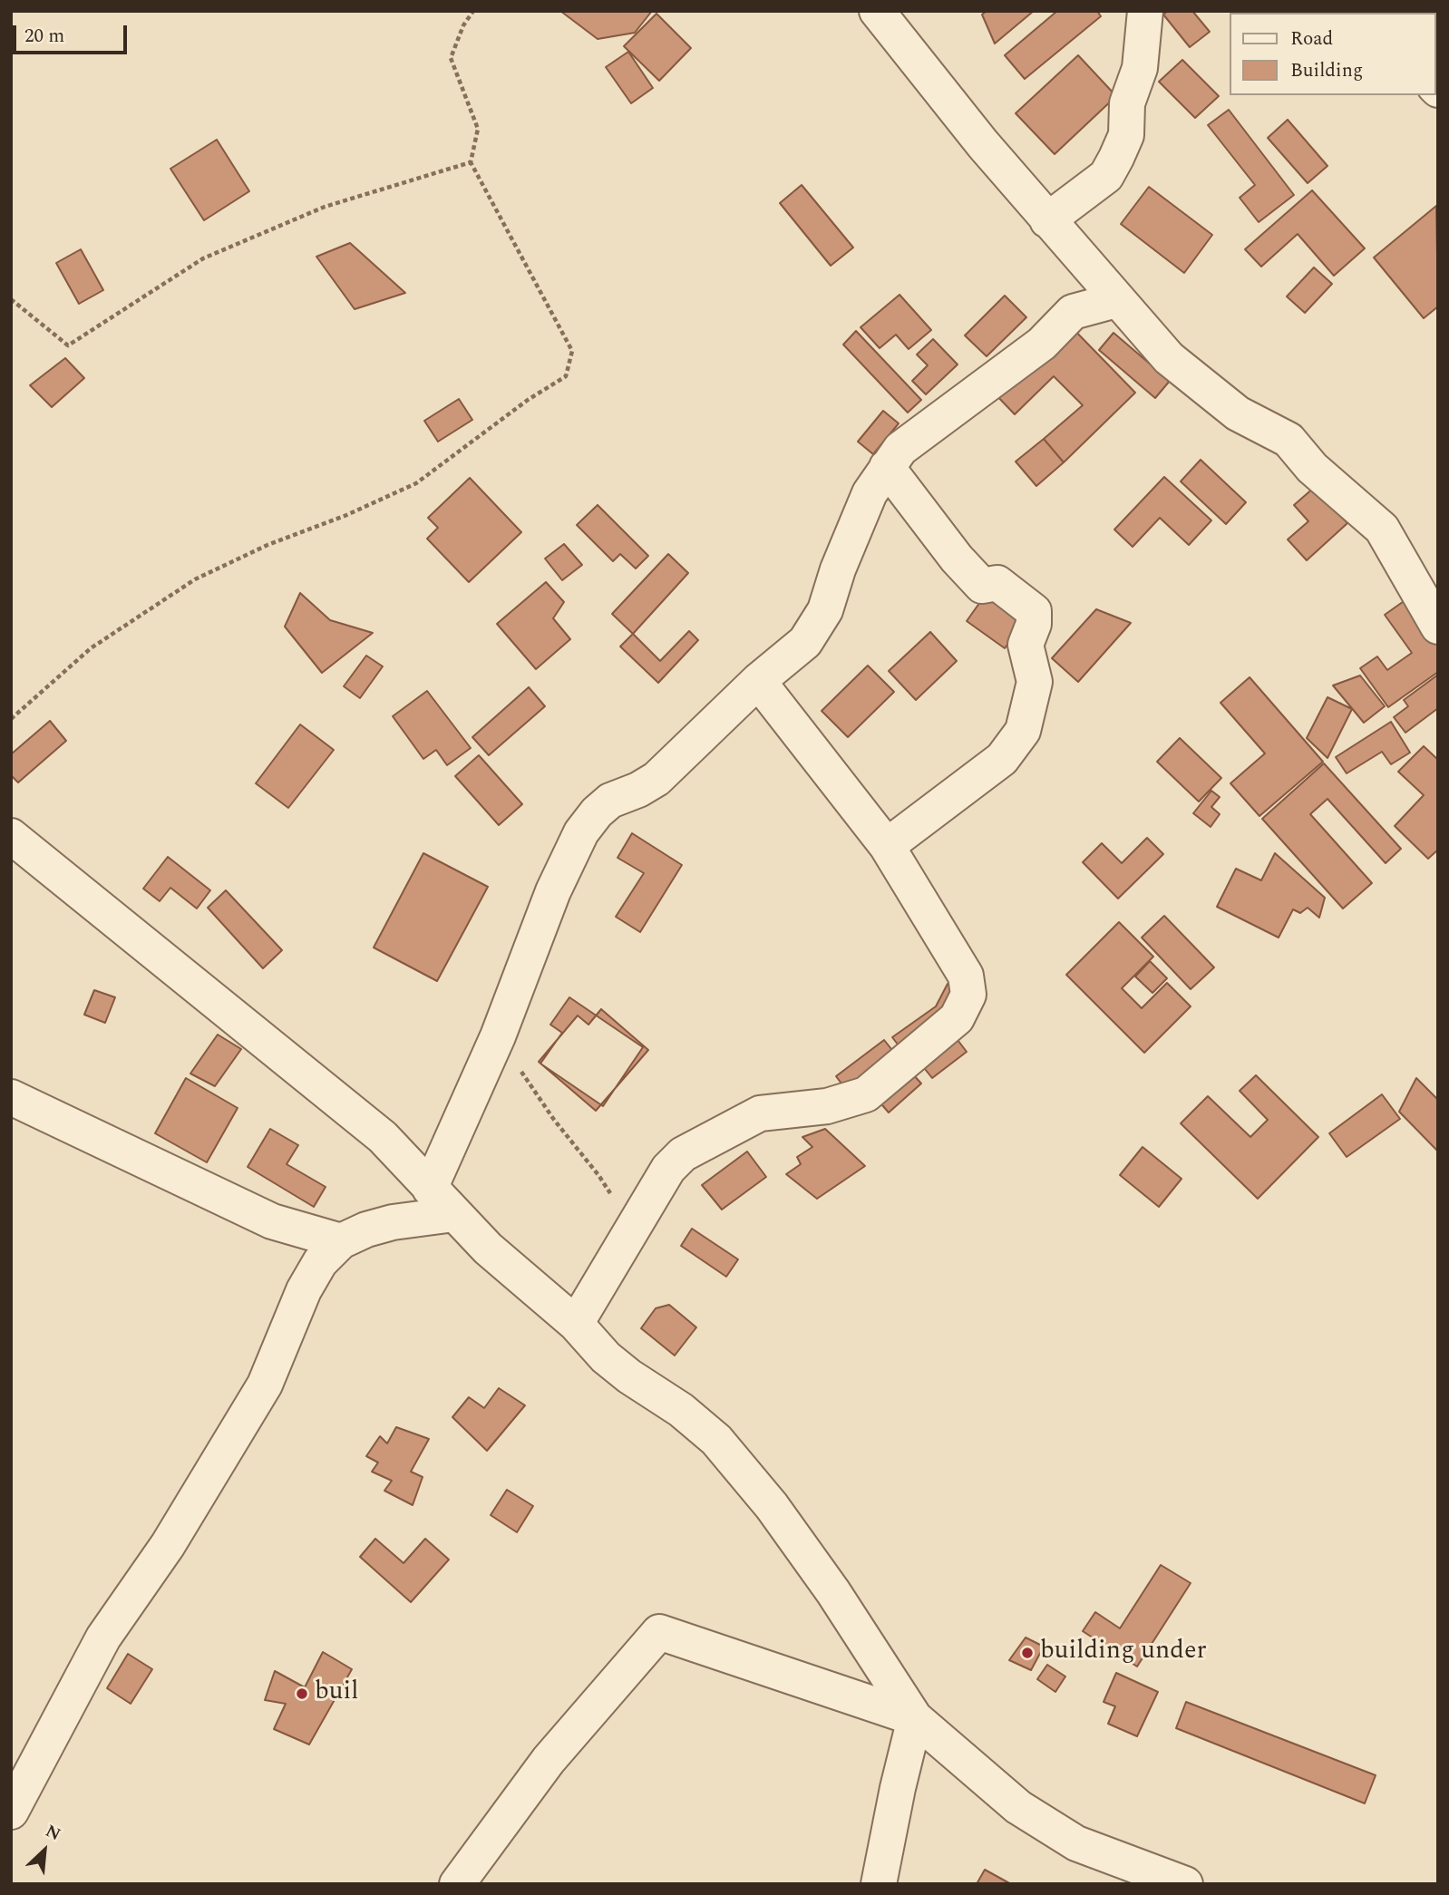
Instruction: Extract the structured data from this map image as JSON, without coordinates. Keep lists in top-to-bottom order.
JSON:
{
  "places": ["building under", "buil"],
  "legend": ["Road", "Building"],
  "scale_bar": "20 m",
  "north": "top right"
}
